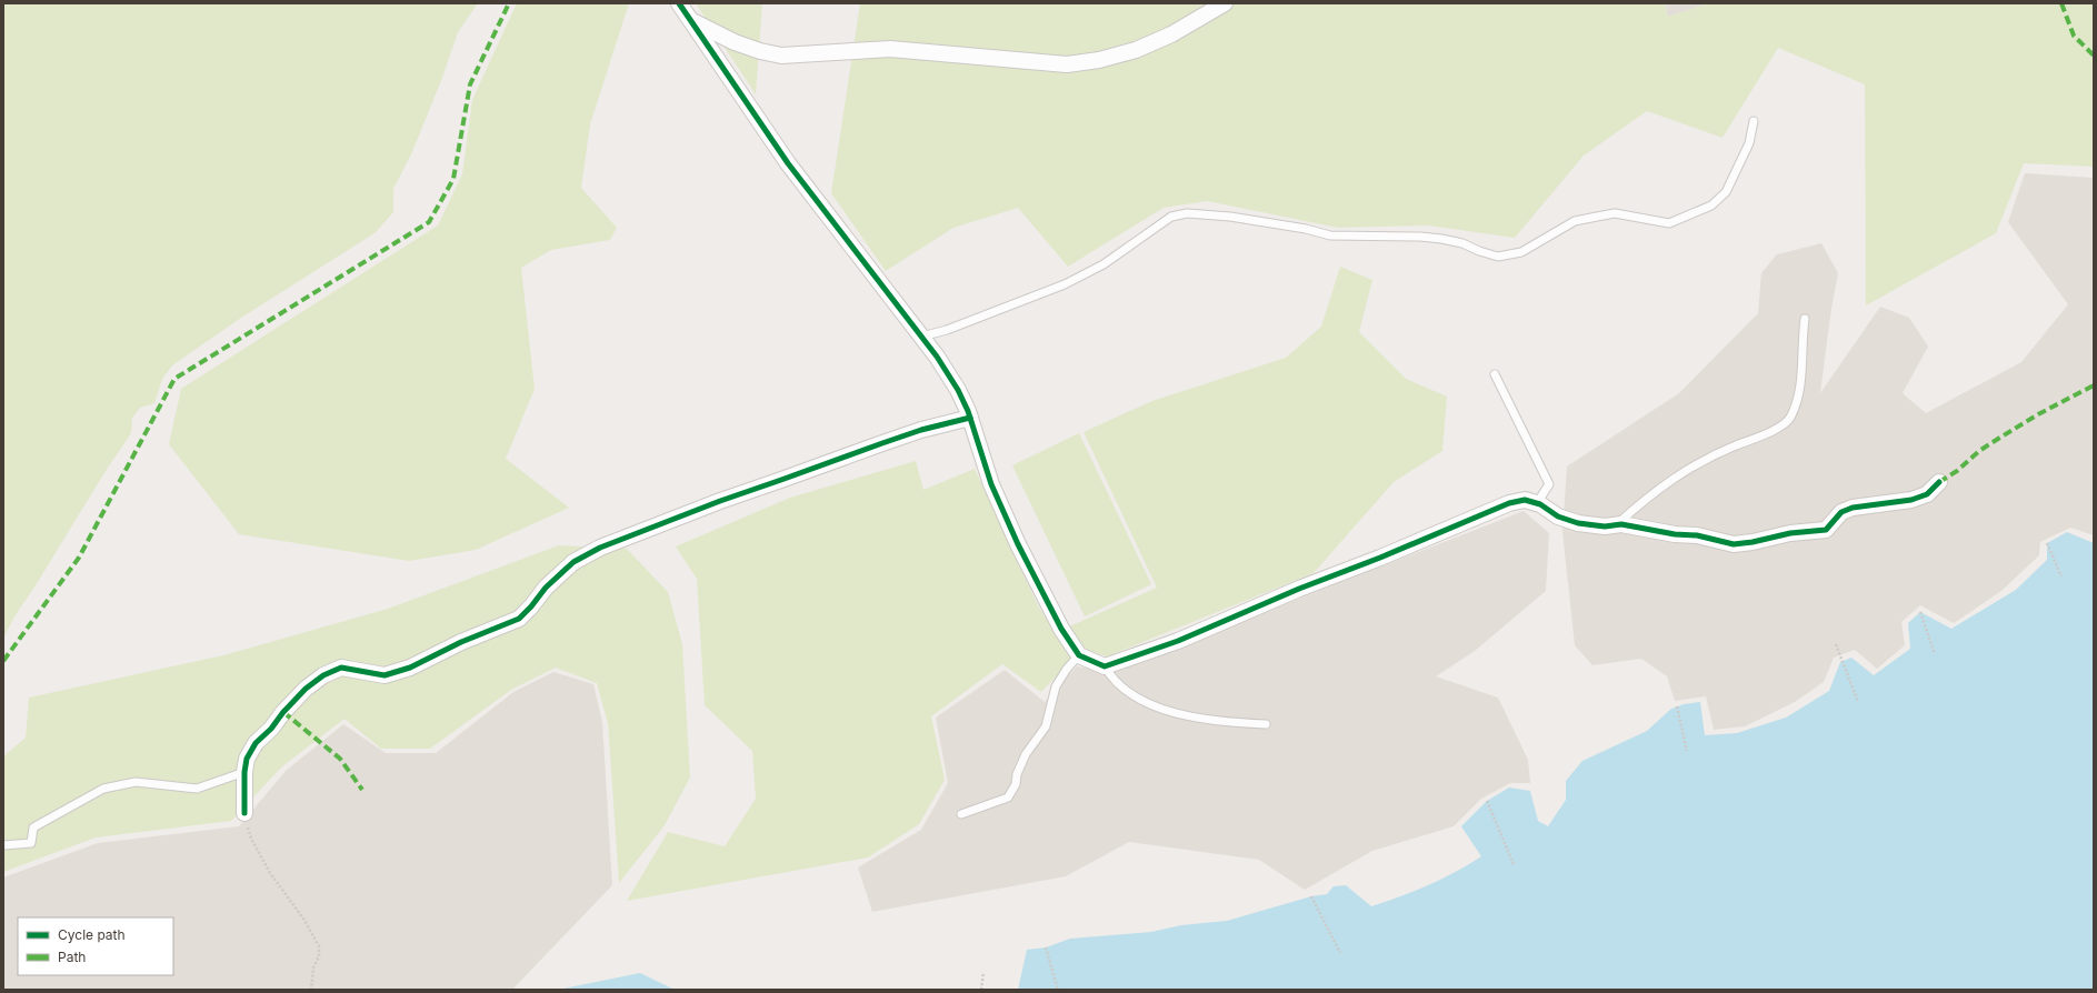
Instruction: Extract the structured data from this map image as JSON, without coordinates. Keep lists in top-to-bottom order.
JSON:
{
  "legend": ["Cycle path", "Path"]
}
